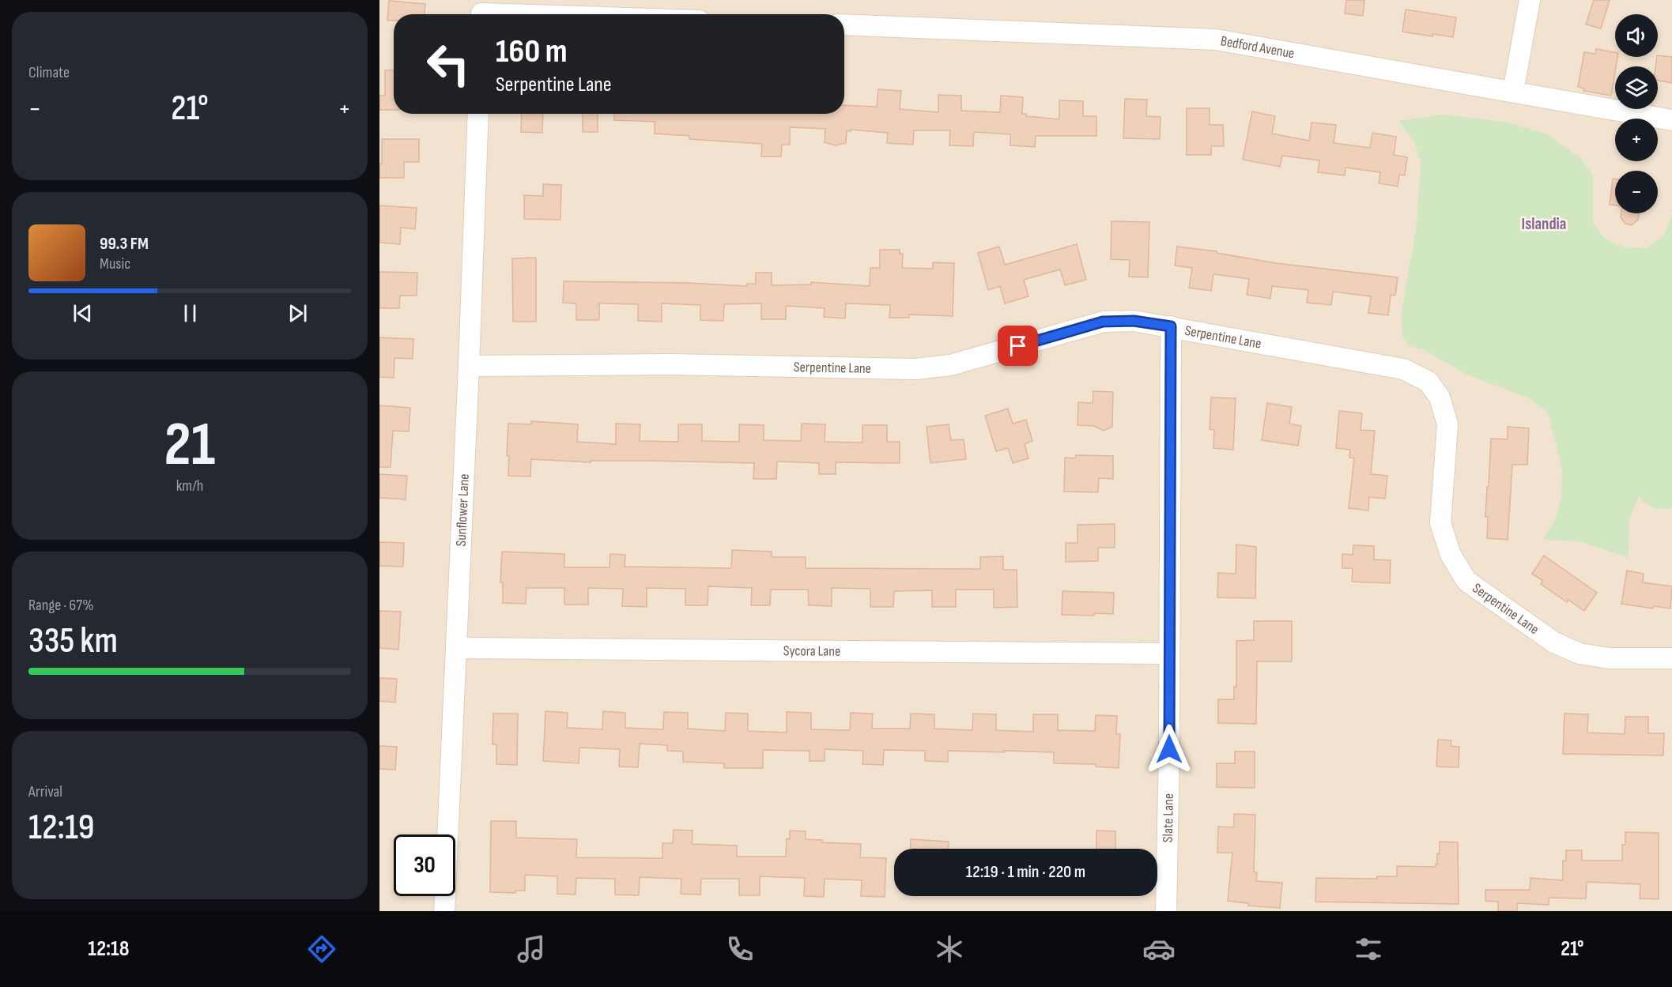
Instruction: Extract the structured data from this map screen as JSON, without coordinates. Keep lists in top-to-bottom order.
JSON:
{
  "streets": {
    "street": [
      "Bedford Avenue",
      "Serpentine Lane",
      "Sunflower Lane",
      "Sycora Lane",
      "Slate Lane"
    ]
  },
  "crossings": [
    ["Serpentine Lane", "Sunflower Lane"],
    ["Serpentine Lane", "Slate Lane"],
    ["Sunflower Lane", "Sycora Lane"],
    ["Sycora Lane", "Slate Lane"]
  ],
  "districts": ["Islandia"],
  "page": {
    "tile": [
      "Climate",
      ["21", "km/h"],
      ["Range · 67%", "335 km"],
      ["Arrival", "12:19"]
    ],
    "map_buttons": ["+", "−"],
    "turn": ["160 m", "Serpentine Lane"],
    "heat": ["−", "21°", "+"],
    "song": ["99.3 FM", "Music"],
    "limit": "30",
    "trip": "12:19 · 1 min · 220 m",
    "tabs": ["12:18", "21°"]
  }
}
